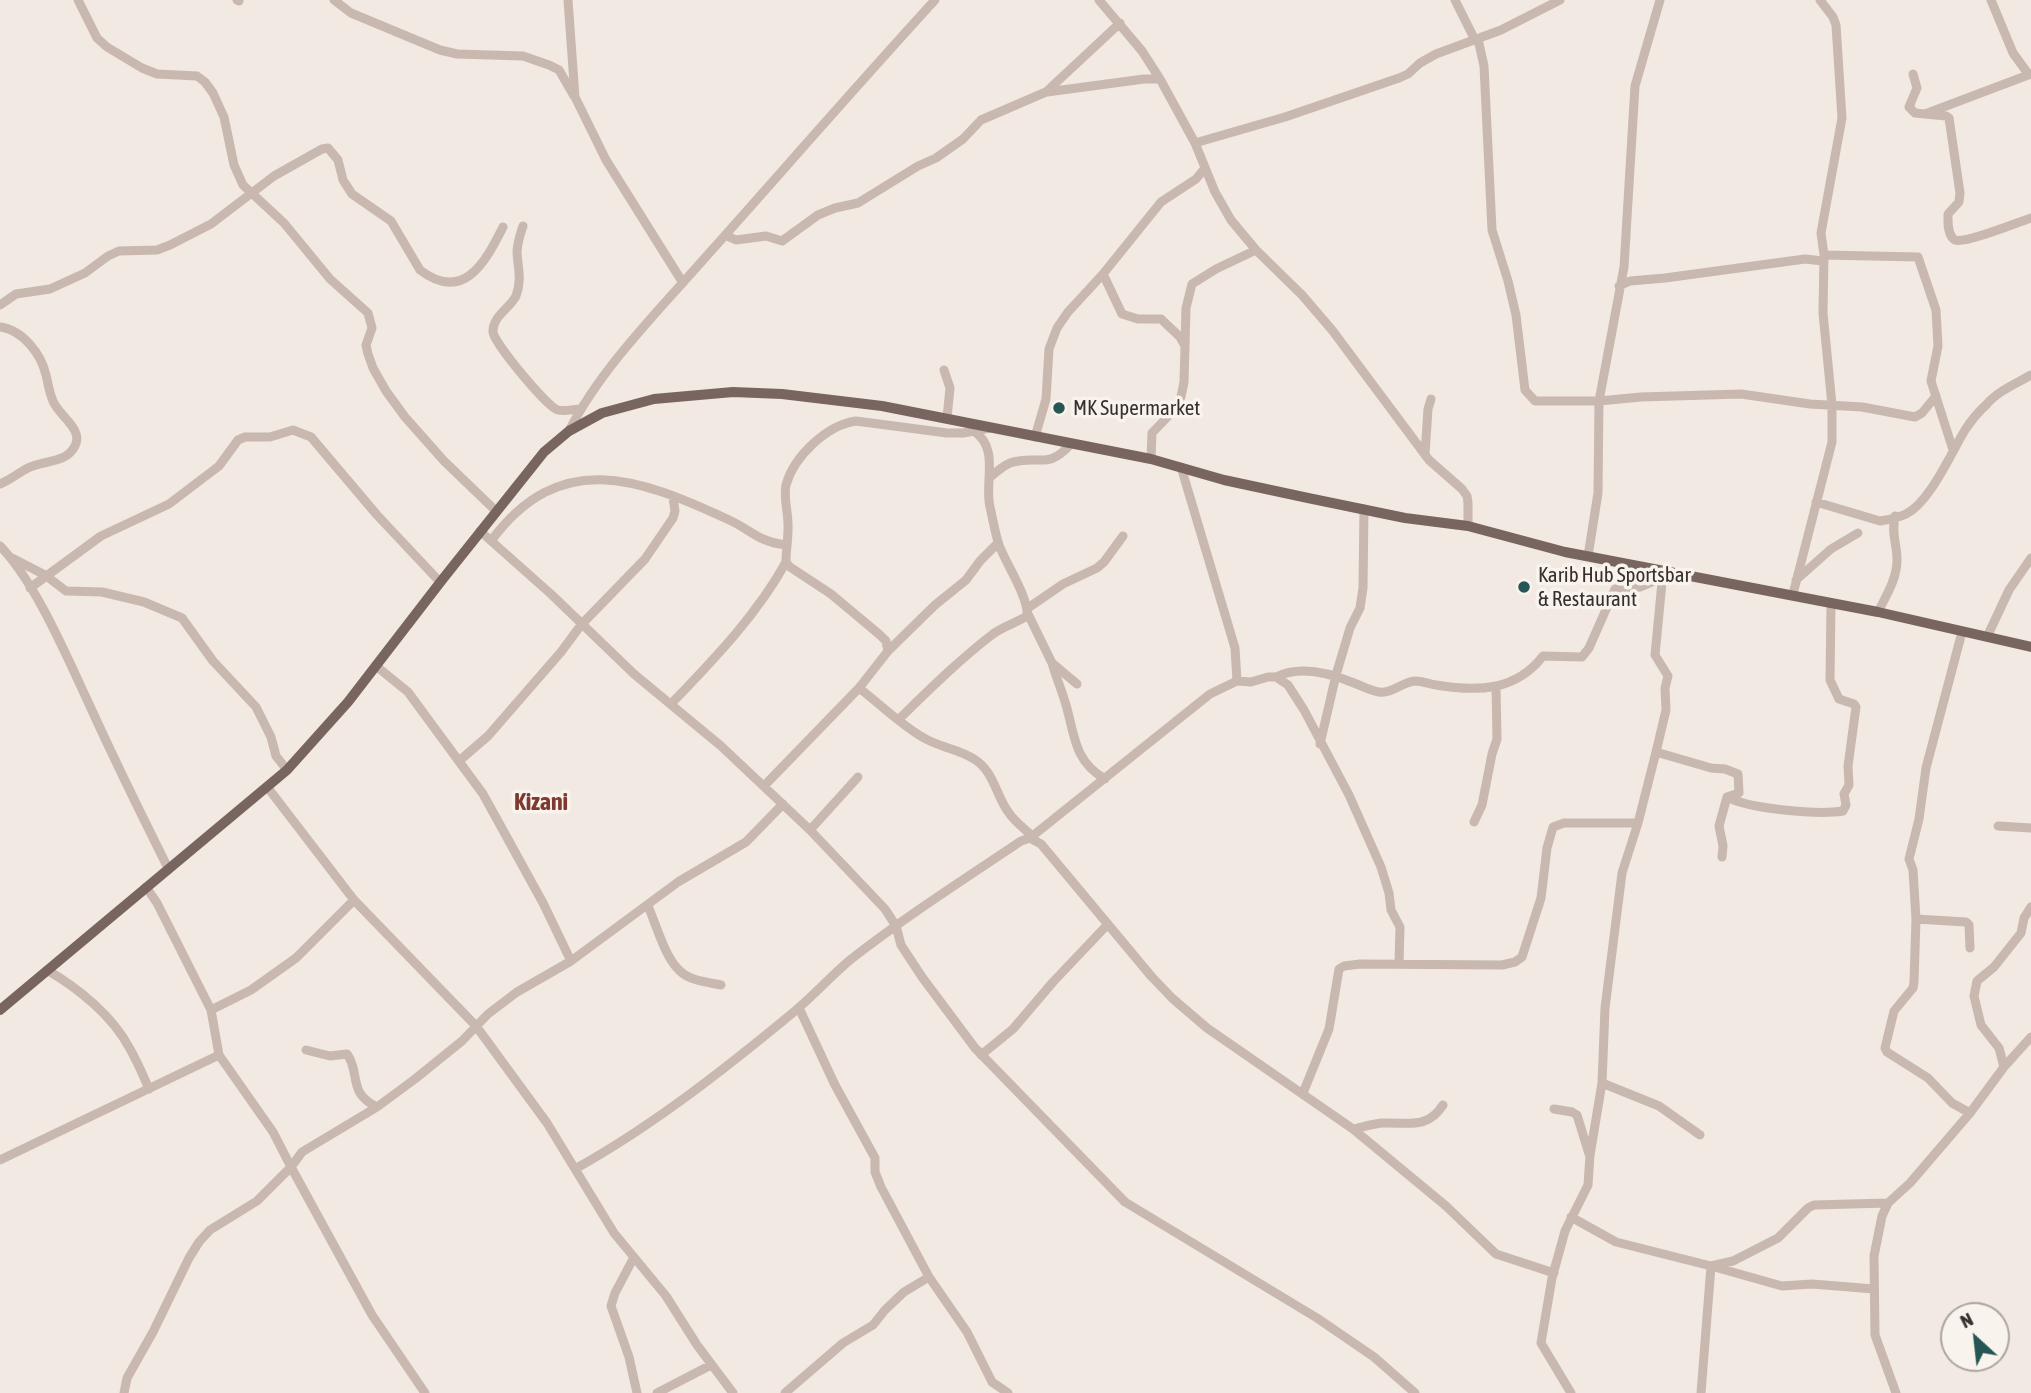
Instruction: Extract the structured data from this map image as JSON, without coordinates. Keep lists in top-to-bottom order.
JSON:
{
  "districts": ["Kizani"],
  "places": ["MK Supermarket", "Karib Hub Sportsbar & Restaurant"],
  "north": "top left"
}
